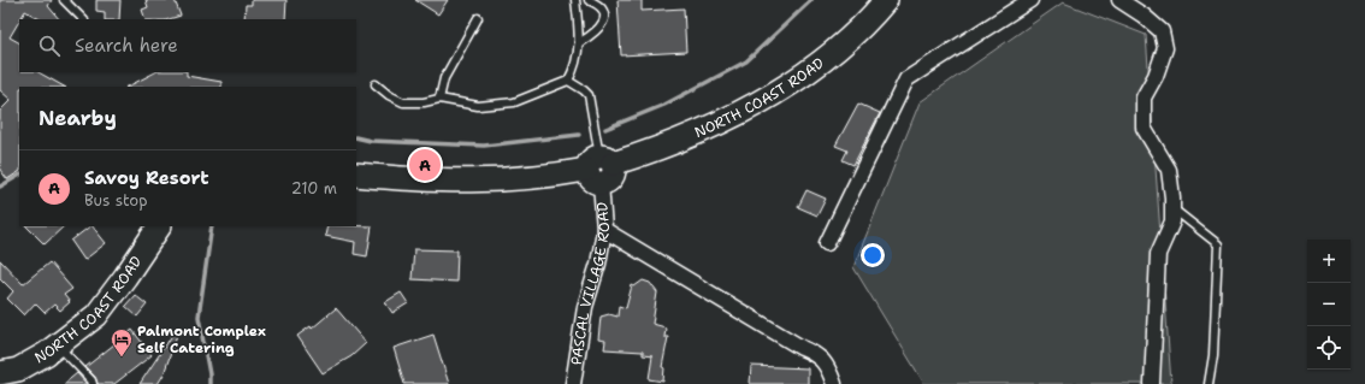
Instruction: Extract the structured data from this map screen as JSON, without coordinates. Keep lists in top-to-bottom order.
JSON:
{
  "streets": {
    "main road": ["NORTH COAST ROAD"],
    "street": ["PASCAL VILLAGE ROAD"]
  },
  "crossings": [
    ["NORTH COAST ROAD", "PASCAL VILLAGE ROAD"]
  ],
  "places": {
    "hotel": ["Palmont Complex Self Catering"]
  },
  "page": {
    "search": "Search here",
    "heading": "Nearby",
    "pins": "A",
    "list": [
      {
        "mark": "A",
        "name": "Savoy Resort",
        "note": "Bus stop",
        "value": "210 m"
      }
    ],
    "map_buttons": ["+", "−"]
  }
}
